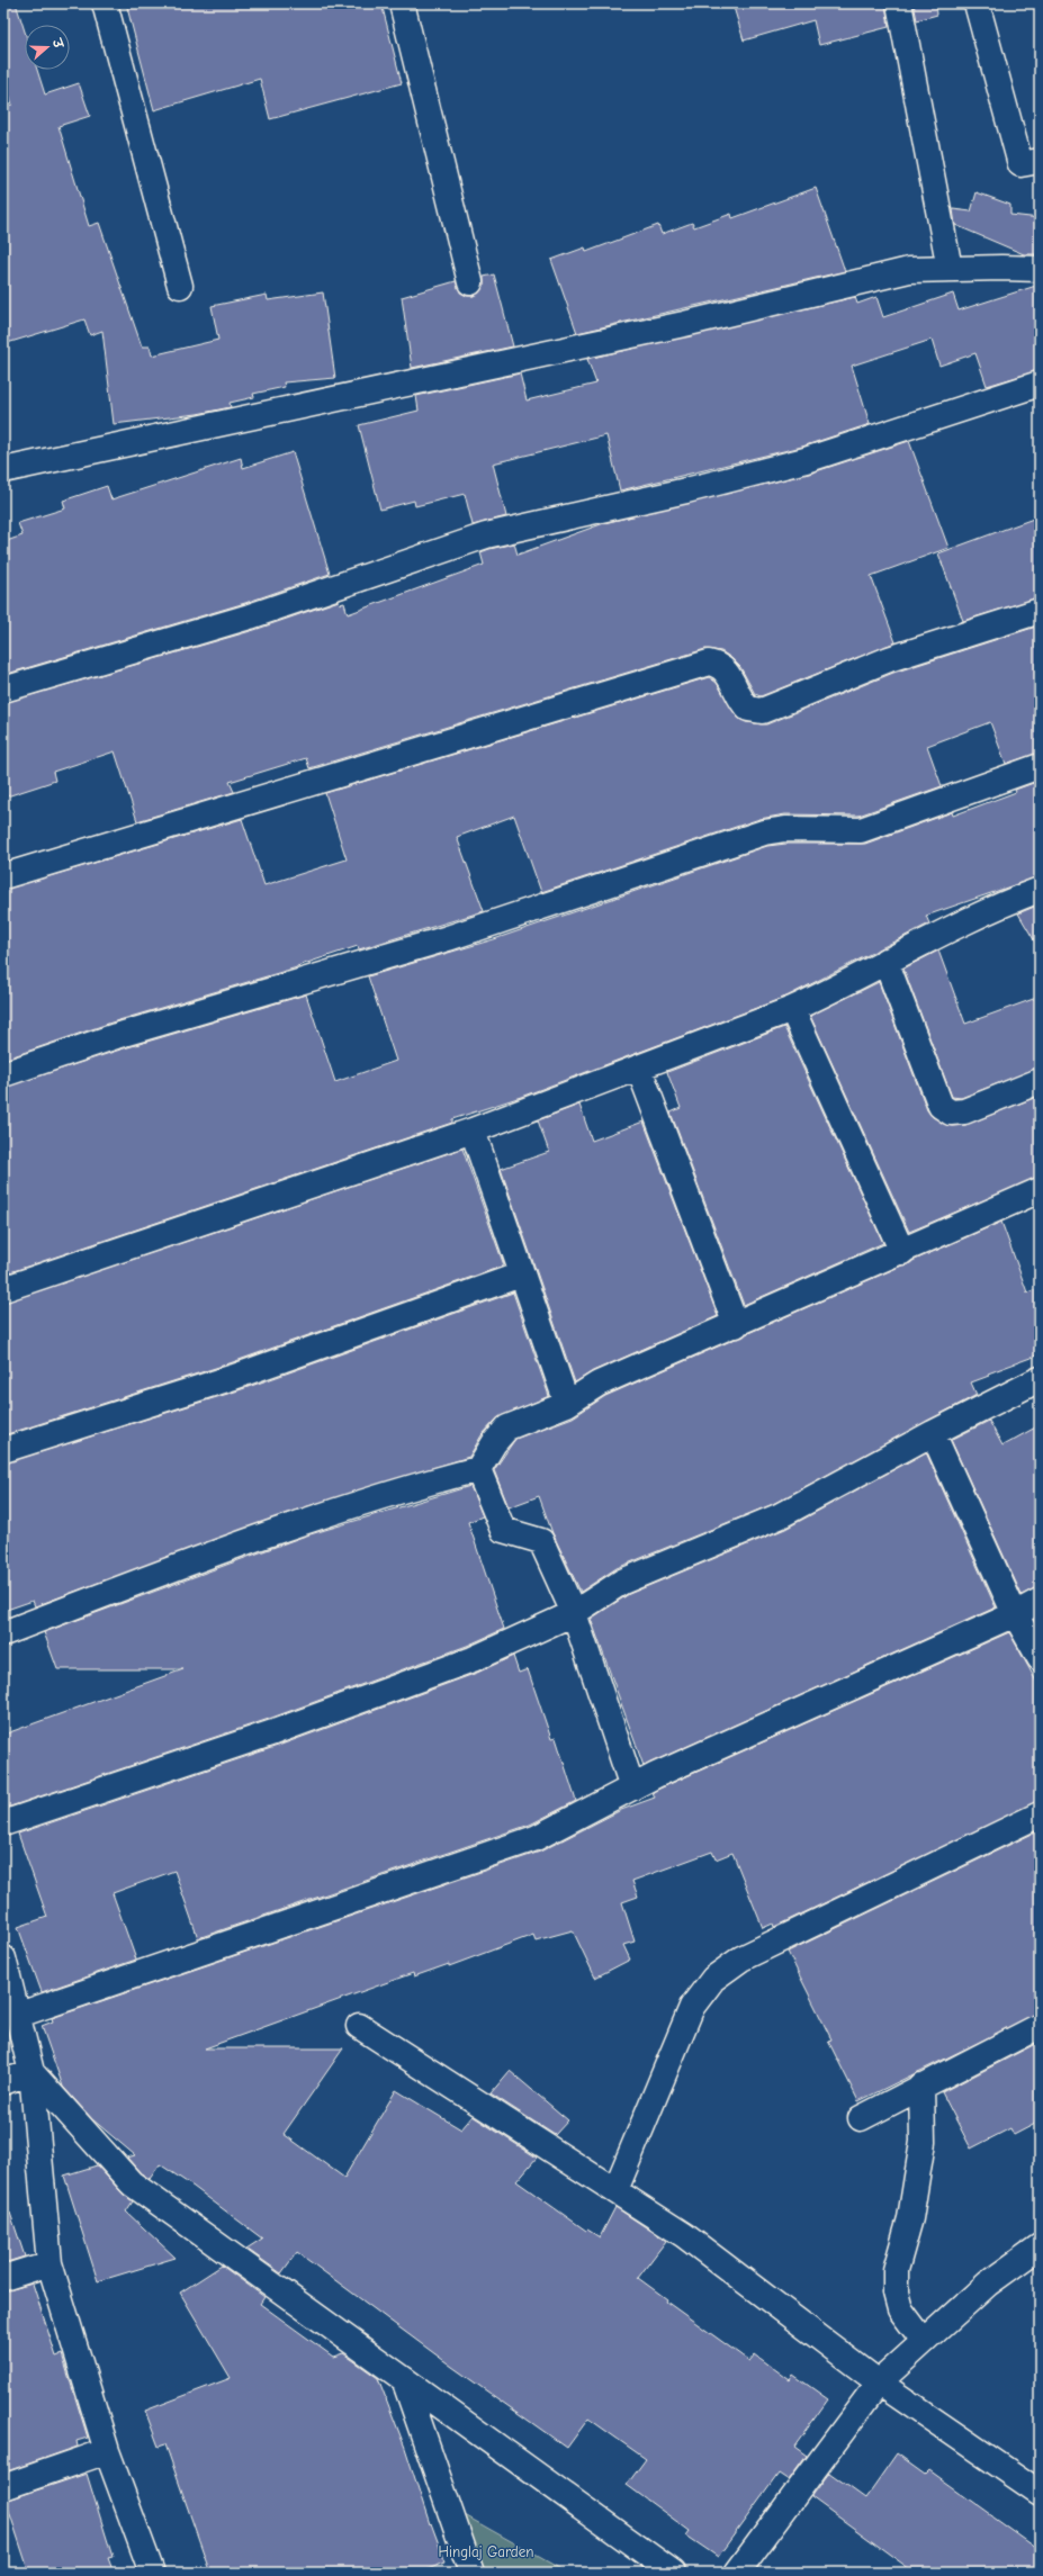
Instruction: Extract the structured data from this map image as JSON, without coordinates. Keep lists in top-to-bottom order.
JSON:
{
  "parks": ["Hinglaj Garden"],
  "north": "right"
}
